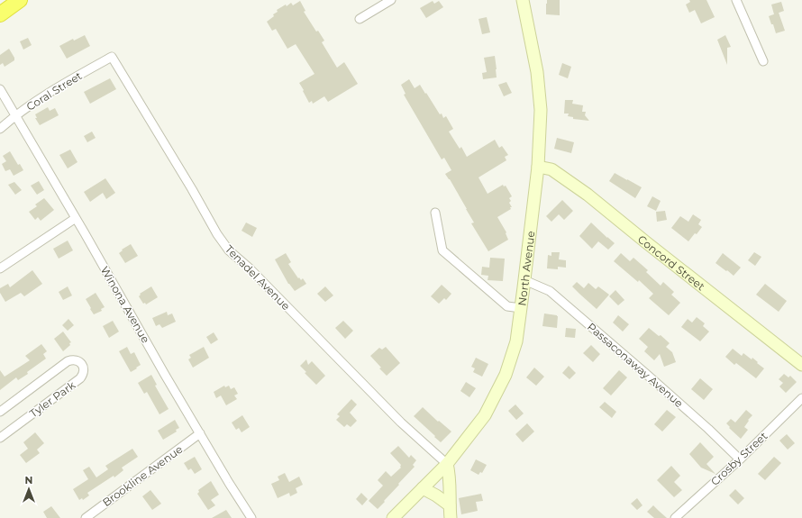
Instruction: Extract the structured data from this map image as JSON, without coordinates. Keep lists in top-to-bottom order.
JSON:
{
  "streets": {
    "main road": ["Concord Street", "North Avenue"],
    "street": [
      "Coral Street",
      "Tenadel Avenue",
      "Winona Avenue",
      "Passaconaway Avenue",
      "Tyler Park",
      "Crosby Street",
      "Brookline Avenue"
    ]
  },
  "crossings": [
    ["Coral Street", "Tenadel Avenue"],
    ["Coral Street", "Winona Avenue"],
    ["Concord Street", "North Avenue"],
    ["North Avenue", "Tenadel Avenue"],
    ["North Avenue", "Passaconaway Avenue"],
    ["Winona Avenue", "Brookline Avenue"],
    ["Passaconaway Avenue", "Crosby Street"]
  ],
  "north": "top"
}
